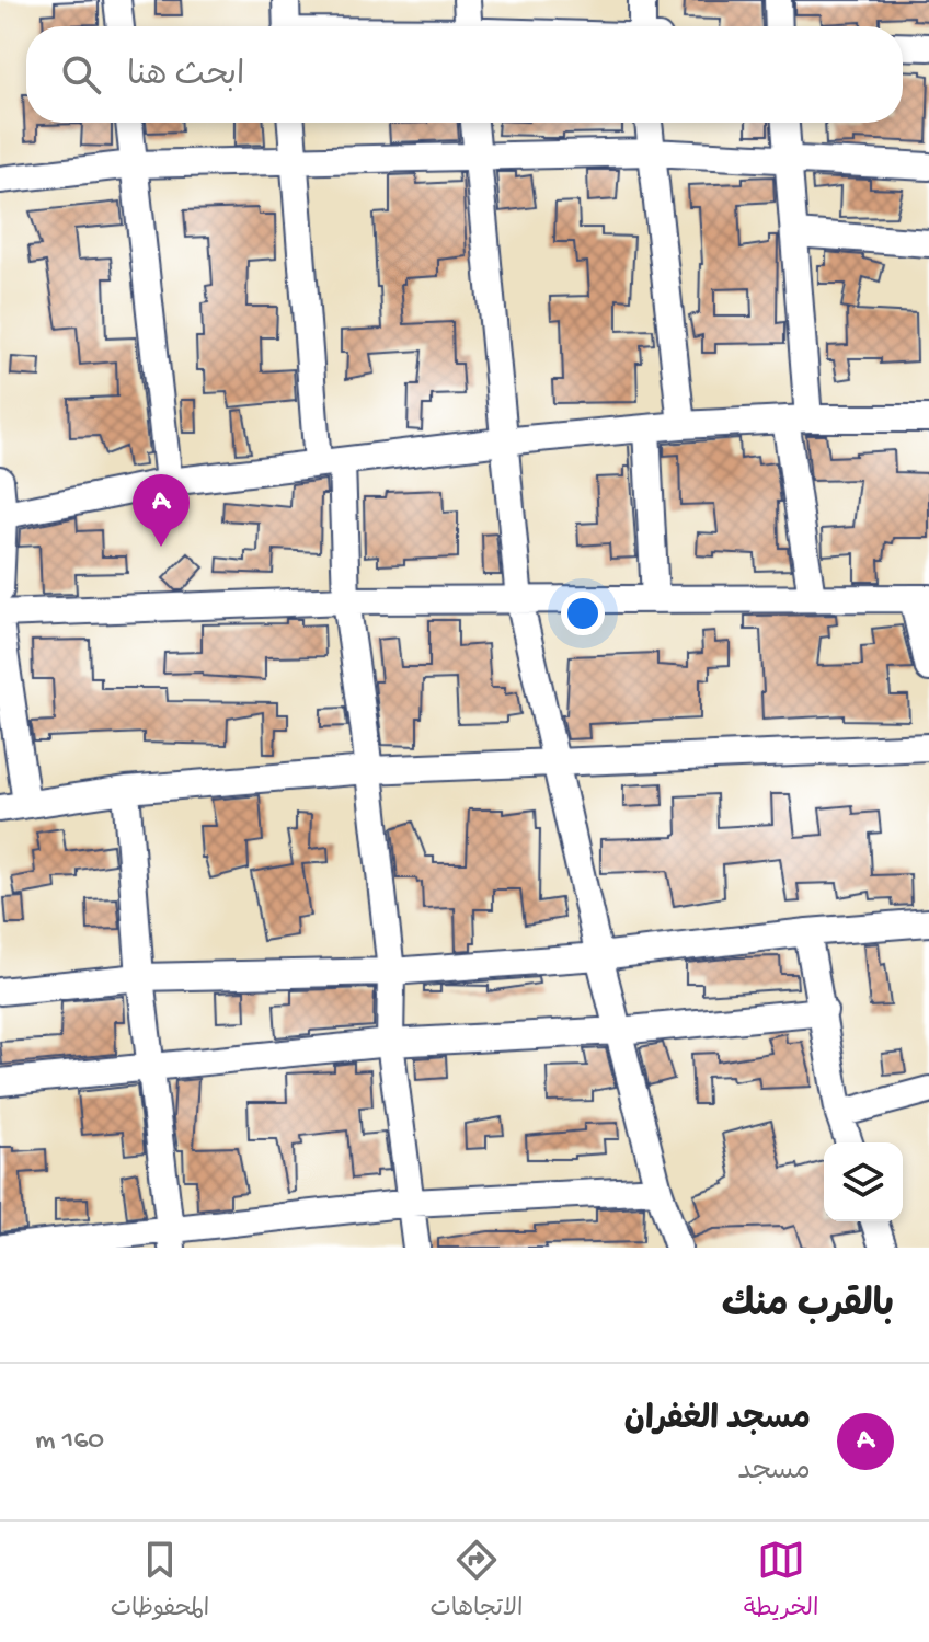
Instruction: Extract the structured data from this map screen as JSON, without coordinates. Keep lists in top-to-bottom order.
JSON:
{
  "page": {
    "search": "ابحث هنا",
    "pins": "A",
    "heading": "بالقرب منك",
    "list": [
      {
        "mark": "A",
        "name": "مسجد الغفران",
        "note": "مسجد",
        "value": "160 m"
      }
    ],
    "nav": ["الخريطة", "الاتجاهات", "المحفوظات"]
  }
}
